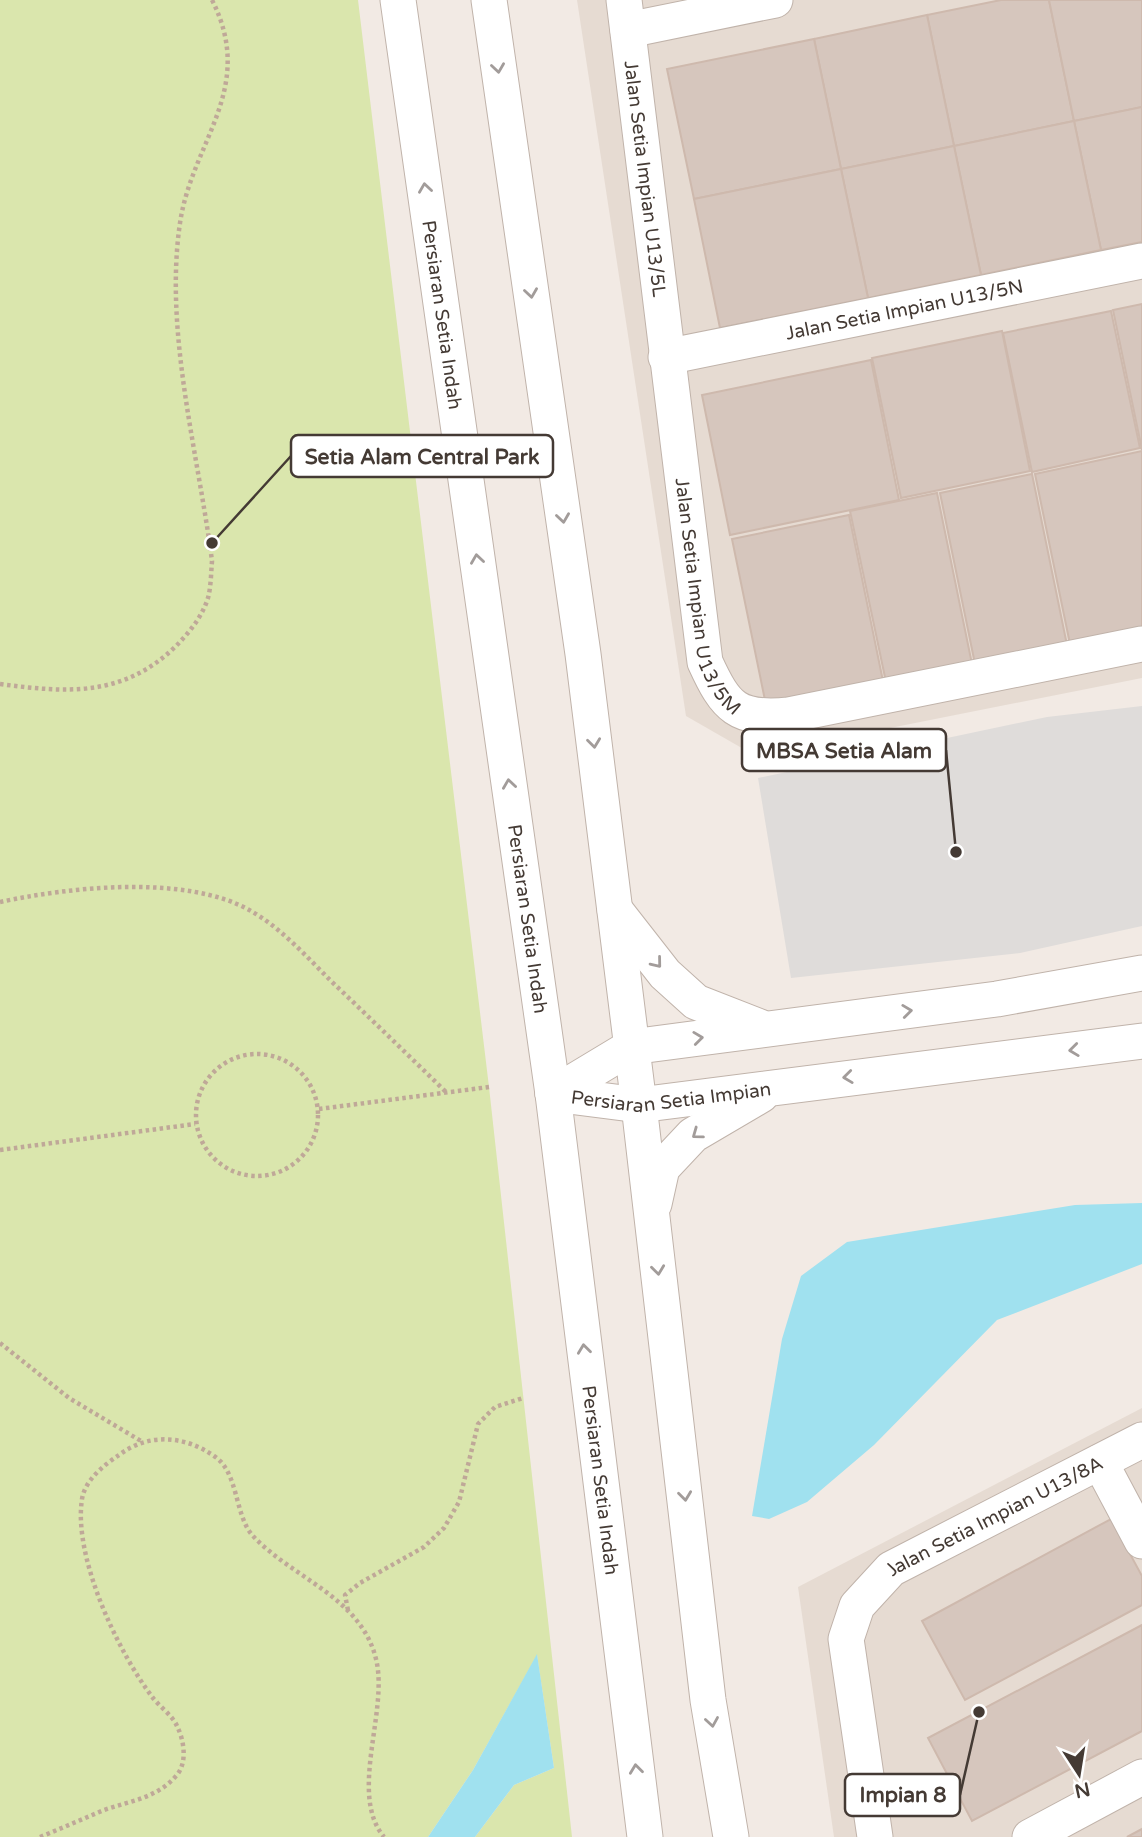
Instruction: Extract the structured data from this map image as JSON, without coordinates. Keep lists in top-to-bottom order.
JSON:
{
  "streets": {
    "street": [
      "Jalan Setia Impian U13/5L",
      "Jalan Setia Impian U13/5N",
      "Persiaran Setia Indah",
      "Jalan Setia Impian U13/5M",
      "Persiaran Setia Impian",
      "Jalan Setia Impian U13/8A"
    ]
  },
  "crossings": [
    ["Jalan Setia Impian U13/5L", "Jalan Setia Impian U13/5N"],
    ["Jalan Setia Impian U13/5L", "Jalan Setia Impian U13/5M"],
    ["Jalan Setia Impian U13/5N", "Jalan Setia Impian U13/5M"],
    ["Persiaran Setia Indah", "Persiaran Setia Impian"]
  ],
  "places": ["Setia Alam Central Park", "MBSA Setia Alam", "Impian 8"],
  "north": "bottom"
}
